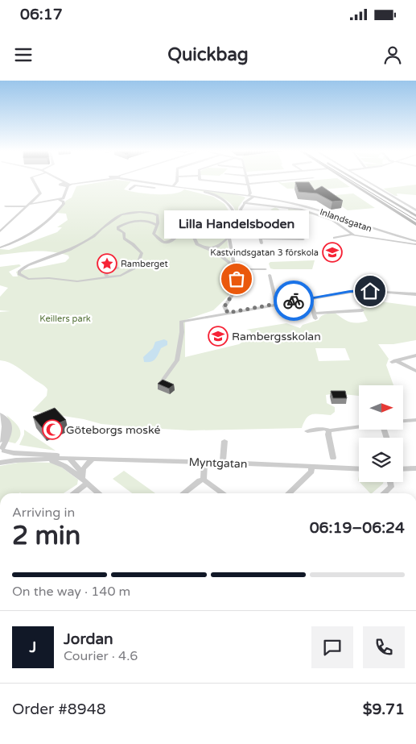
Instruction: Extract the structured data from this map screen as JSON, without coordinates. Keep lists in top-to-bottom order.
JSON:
{
  "streets": {
    "street": ["Inlandsgatan", "Myntgatan"]
  },
  "parks": ["Keillers park"],
  "places": {
    "school or university": ["Kastvindsgatan 3 förskola", "Rambergsskolan"],
    "place": ["Ramberget"],
    "other": ["Lilla Handelsboden"],
    "mosque": ["Göteborgs moské"]
  },
  "north": "right",
  "page": {
    "status": "06:17",
    "header": "Quickbag",
    "bubble": "Lilla Handelsboden",
    "heading": ["2 min", "Arriving in", "06:19–06:24"],
    "panel": [
      "Jordan",
      "Courier · 4.6",
      "Order #8948",
      "$9.71"
    ],
    "bar": "On the way · 140 m",
    "round": "J"
  }
}
